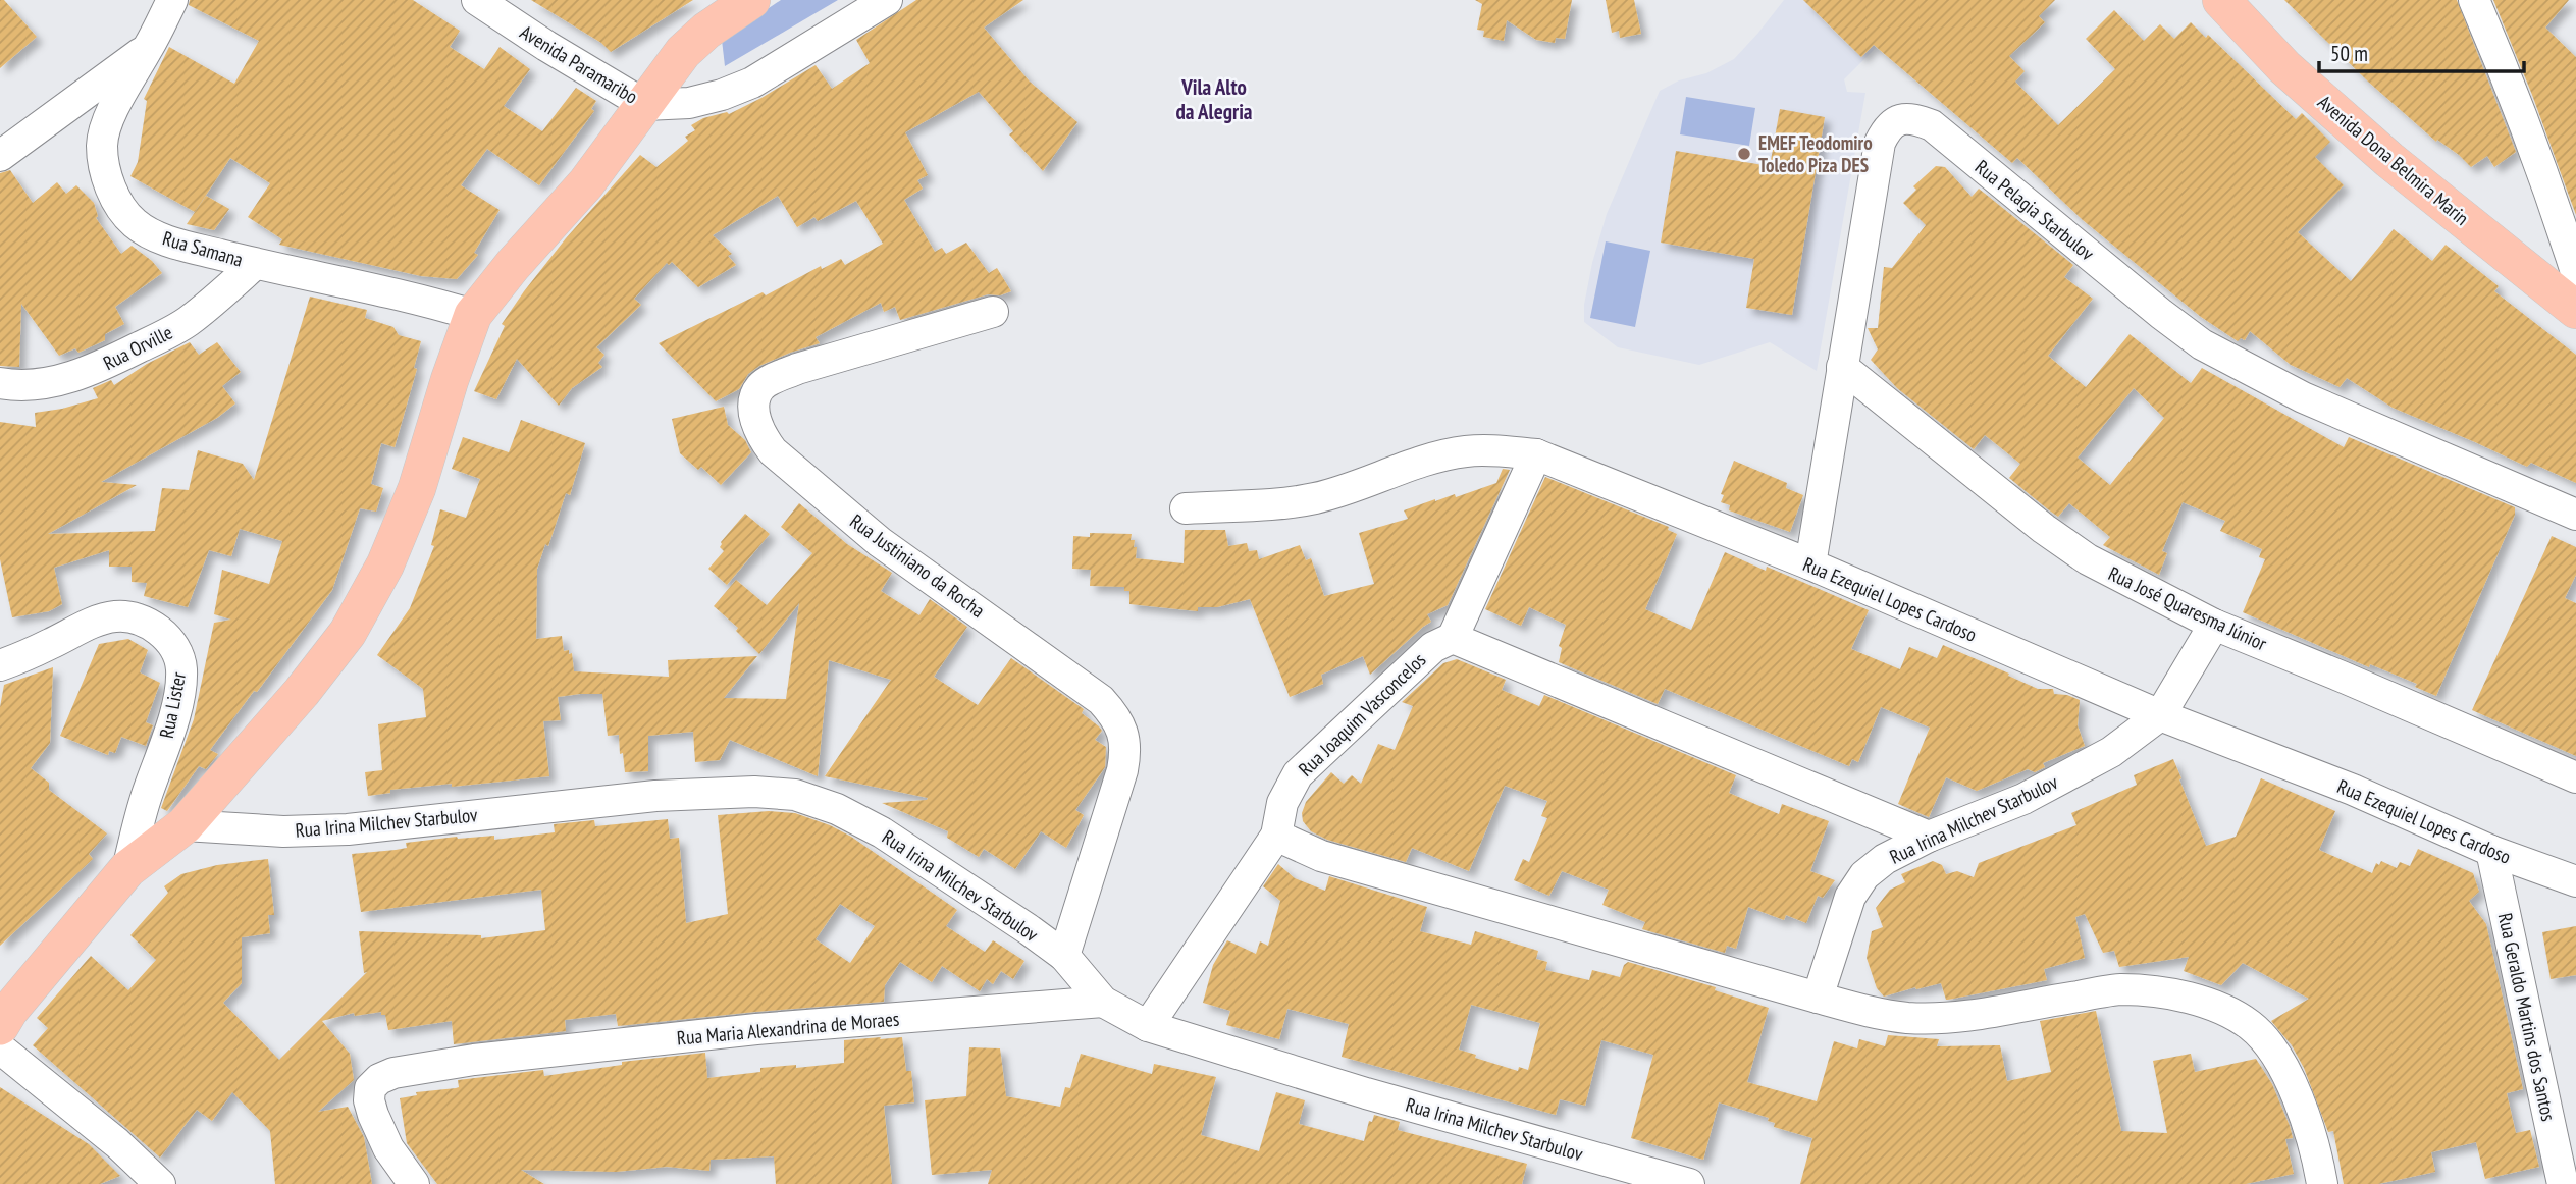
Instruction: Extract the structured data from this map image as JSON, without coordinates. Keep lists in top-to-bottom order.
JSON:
{
  "streets": {
    "main road": ["Avenida Dona Belmira Marin"],
    "street": [
      "Avenida Paramaribo",
      "Rua Pelagia Starbulov",
      "Rua Samana",
      "Rua Orville",
      "Rua Justiniano da Rocha",
      "Rua Ezequiel Lopes Cardoso",
      "Rua José Quaresma Júnior",
      "Rua Lister",
      "Rua Joaquim Vasconcelos",
      "Rua Irina Milchev Starbulov",
      "Rua Geraldo Martins dos Santos",
      "Rua Maria Alexandrina de Moraes"
    ]
  },
  "crossings": [
    ["Rua Pelagia Starbulov", "Rua Ezequiel Lopes Cardoso"],
    ["Rua Pelagia Starbulov", "Rua José Quaresma Júnior"],
    ["Rua Samana", "Rua Orville"],
    ["Rua Justiniano da Rocha", "Rua Irina Milchev Starbulov"],
    ["Rua Ezequiel Lopes Cardoso", "Rua Irina Milchev Starbulov"],
    ["Rua Ezequiel Lopes Cardoso", "Rua Geraldo Martins dos Santos"],
    ["Rua José Quaresma Júnior", "Rua Irina Milchev Starbulov"],
    ["Rua Irina Milchev Starbulov", "Rua Maria Alexandrina de Moraes"]
  ],
  "districts": ["Vila Alto da Alegria"],
  "places": ["EMEF Teodomiro Toledo Piza DES"],
  "scale_bar": "50 m"
}
